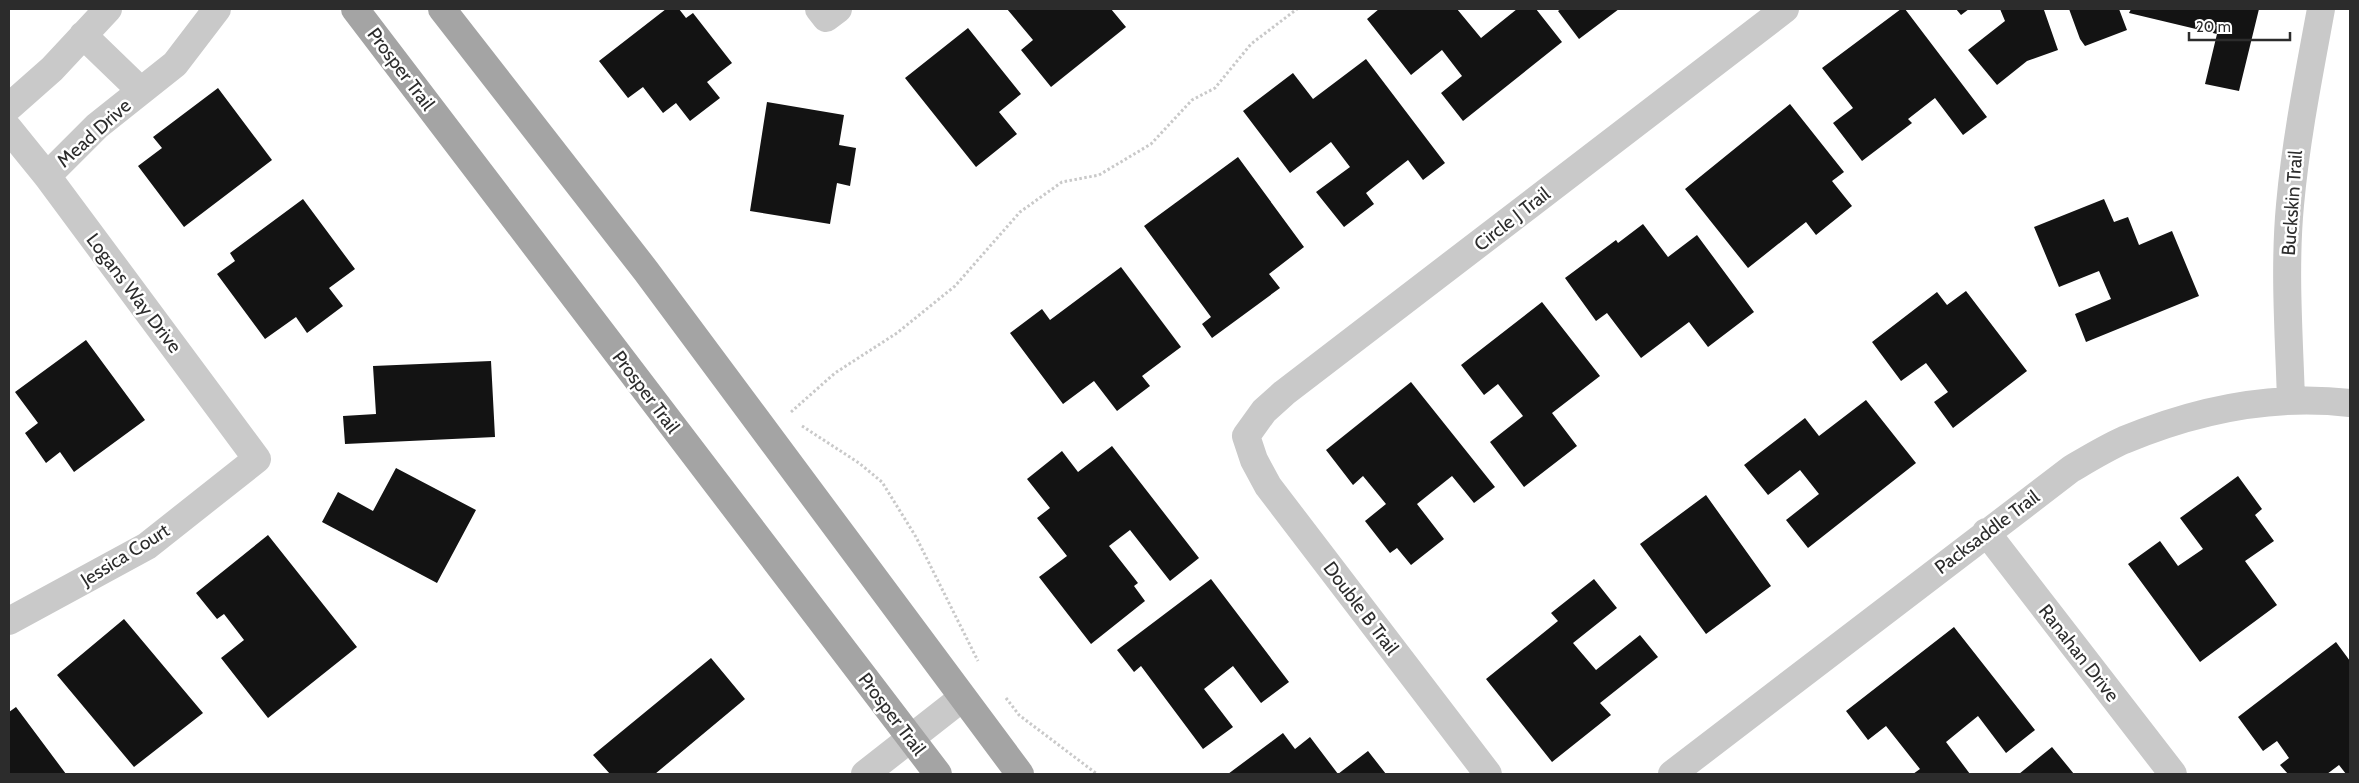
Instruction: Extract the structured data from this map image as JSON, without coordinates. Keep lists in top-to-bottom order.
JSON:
{
  "streets": {
    "main road": ["Prosper Trail"],
    "street": [
      "Mead Drive",
      "Buckskin Trail",
      "Circle J Trail",
      "Logans Way Drive",
      "Packsaddle Trail",
      "Jessica Court",
      "Double B Trail",
      "Ranahan Drive"
    ]
  },
  "crossings": [
    ["Mead Drive", "Logans Way Drive"],
    ["Buckskin Trail", "Packsaddle Trail"],
    ["Circle J Trail", "Double B Trail"],
    ["Logans Way Drive", "Jessica Court"],
    ["Packsaddle Trail", "Ranahan Drive"]
  ],
  "scale_bar": "20 m"
}
